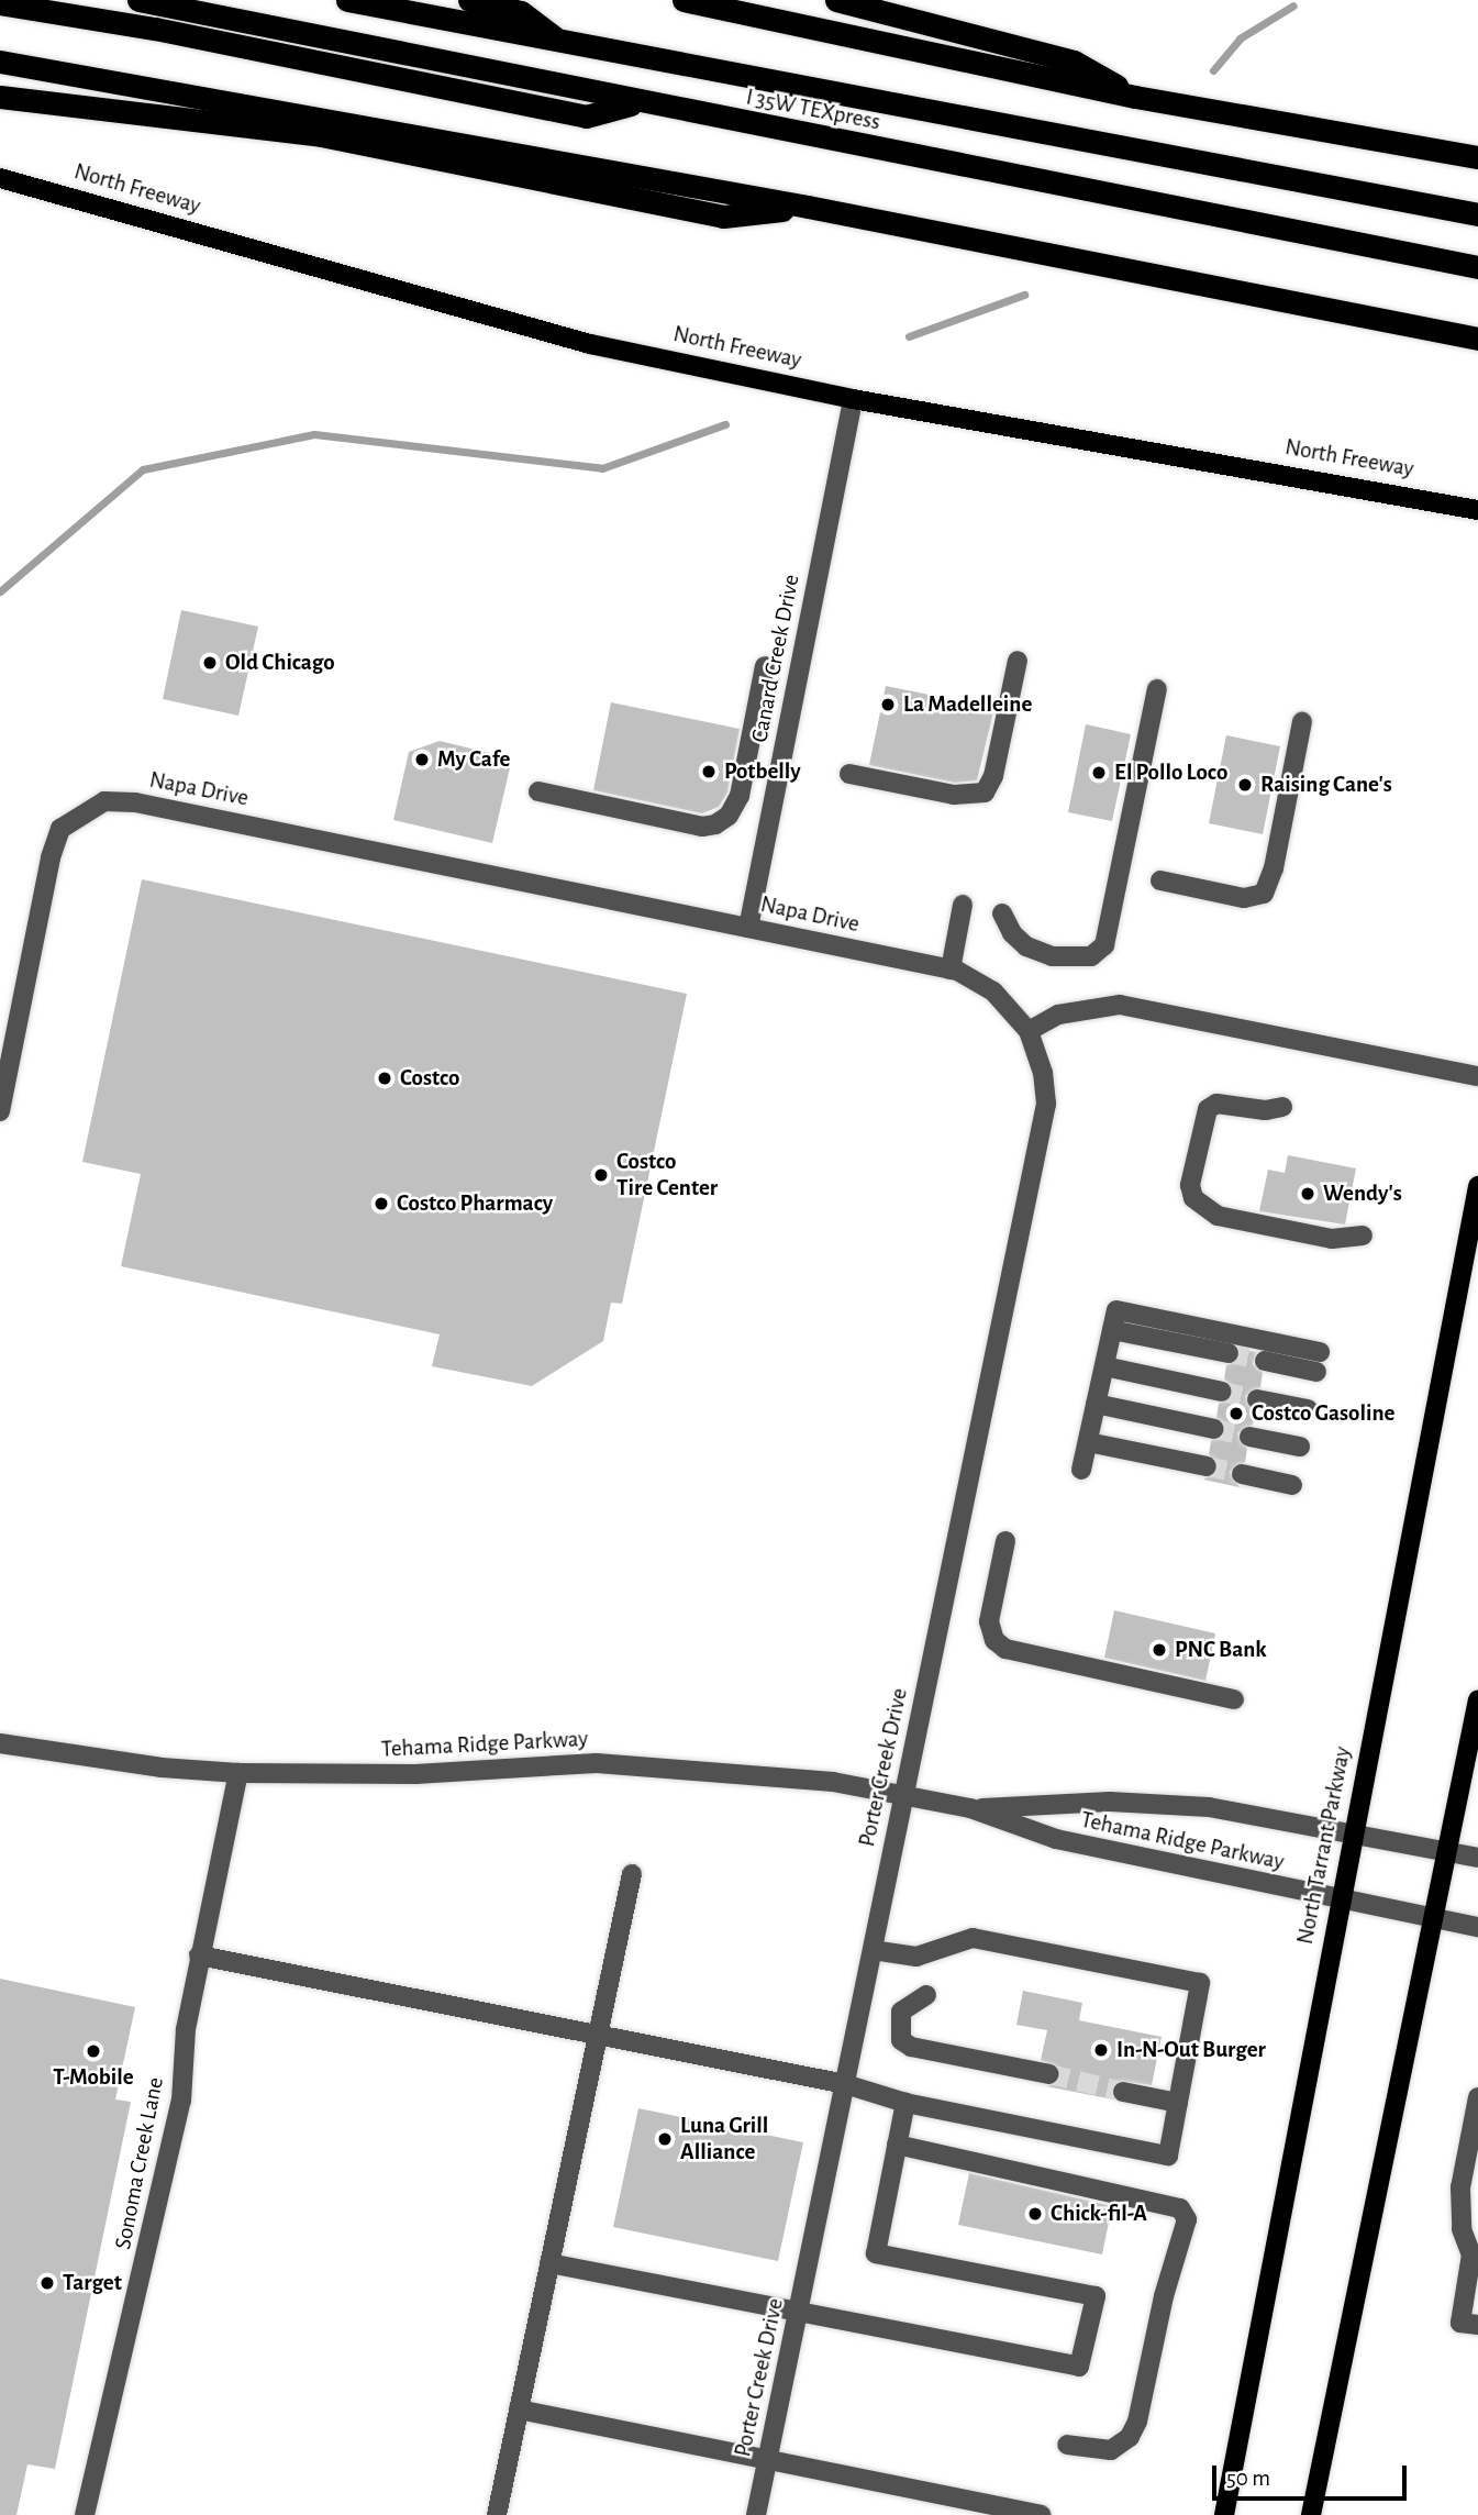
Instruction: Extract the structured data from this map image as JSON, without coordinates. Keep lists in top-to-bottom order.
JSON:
{
  "streets": {
    "highway": ["I 35W TEXpress"],
    "main road": ["North Freeway", "North Tarrant Parkway"],
    "street": [
      "Canard Creek Drive",
      "Napa Drive",
      "Tehama Ridge Parkway",
      "Porter Creek Drive",
      "Sonoma Creek Lane"
    ]
  },
  "crossings": [
    ["North Freeway", "Canard Creek Drive"],
    ["Canard Creek Drive", "Napa Drive"],
    ["Napa Drive", "Porter Creek Drive"],
    ["Tehama Ridge Parkway", "Porter Creek Drive"],
    ["Tehama Ridge Parkway", "North Tarrant Parkway"],
    ["Tehama Ridge Parkway", "Sonoma Creek Lane"]
  ],
  "places": [
    "Old Chicago",
    "La Madelleine",
    "My Cafe",
    "Potbelly",
    "El Pollo Loco",
    "Raising Cane's",
    "Costco",
    "Costco Tire Center",
    "Wendy's",
    "Costco Pharmacy",
    "Costco Gasoline",
    "PNC Bank",
    "In-N-Out Burger",
    "T-Mobile",
    "Luna Grill Alliance",
    "Chick-fil-A",
    "Target"
  ],
  "scale_bar": "50 m"
}
